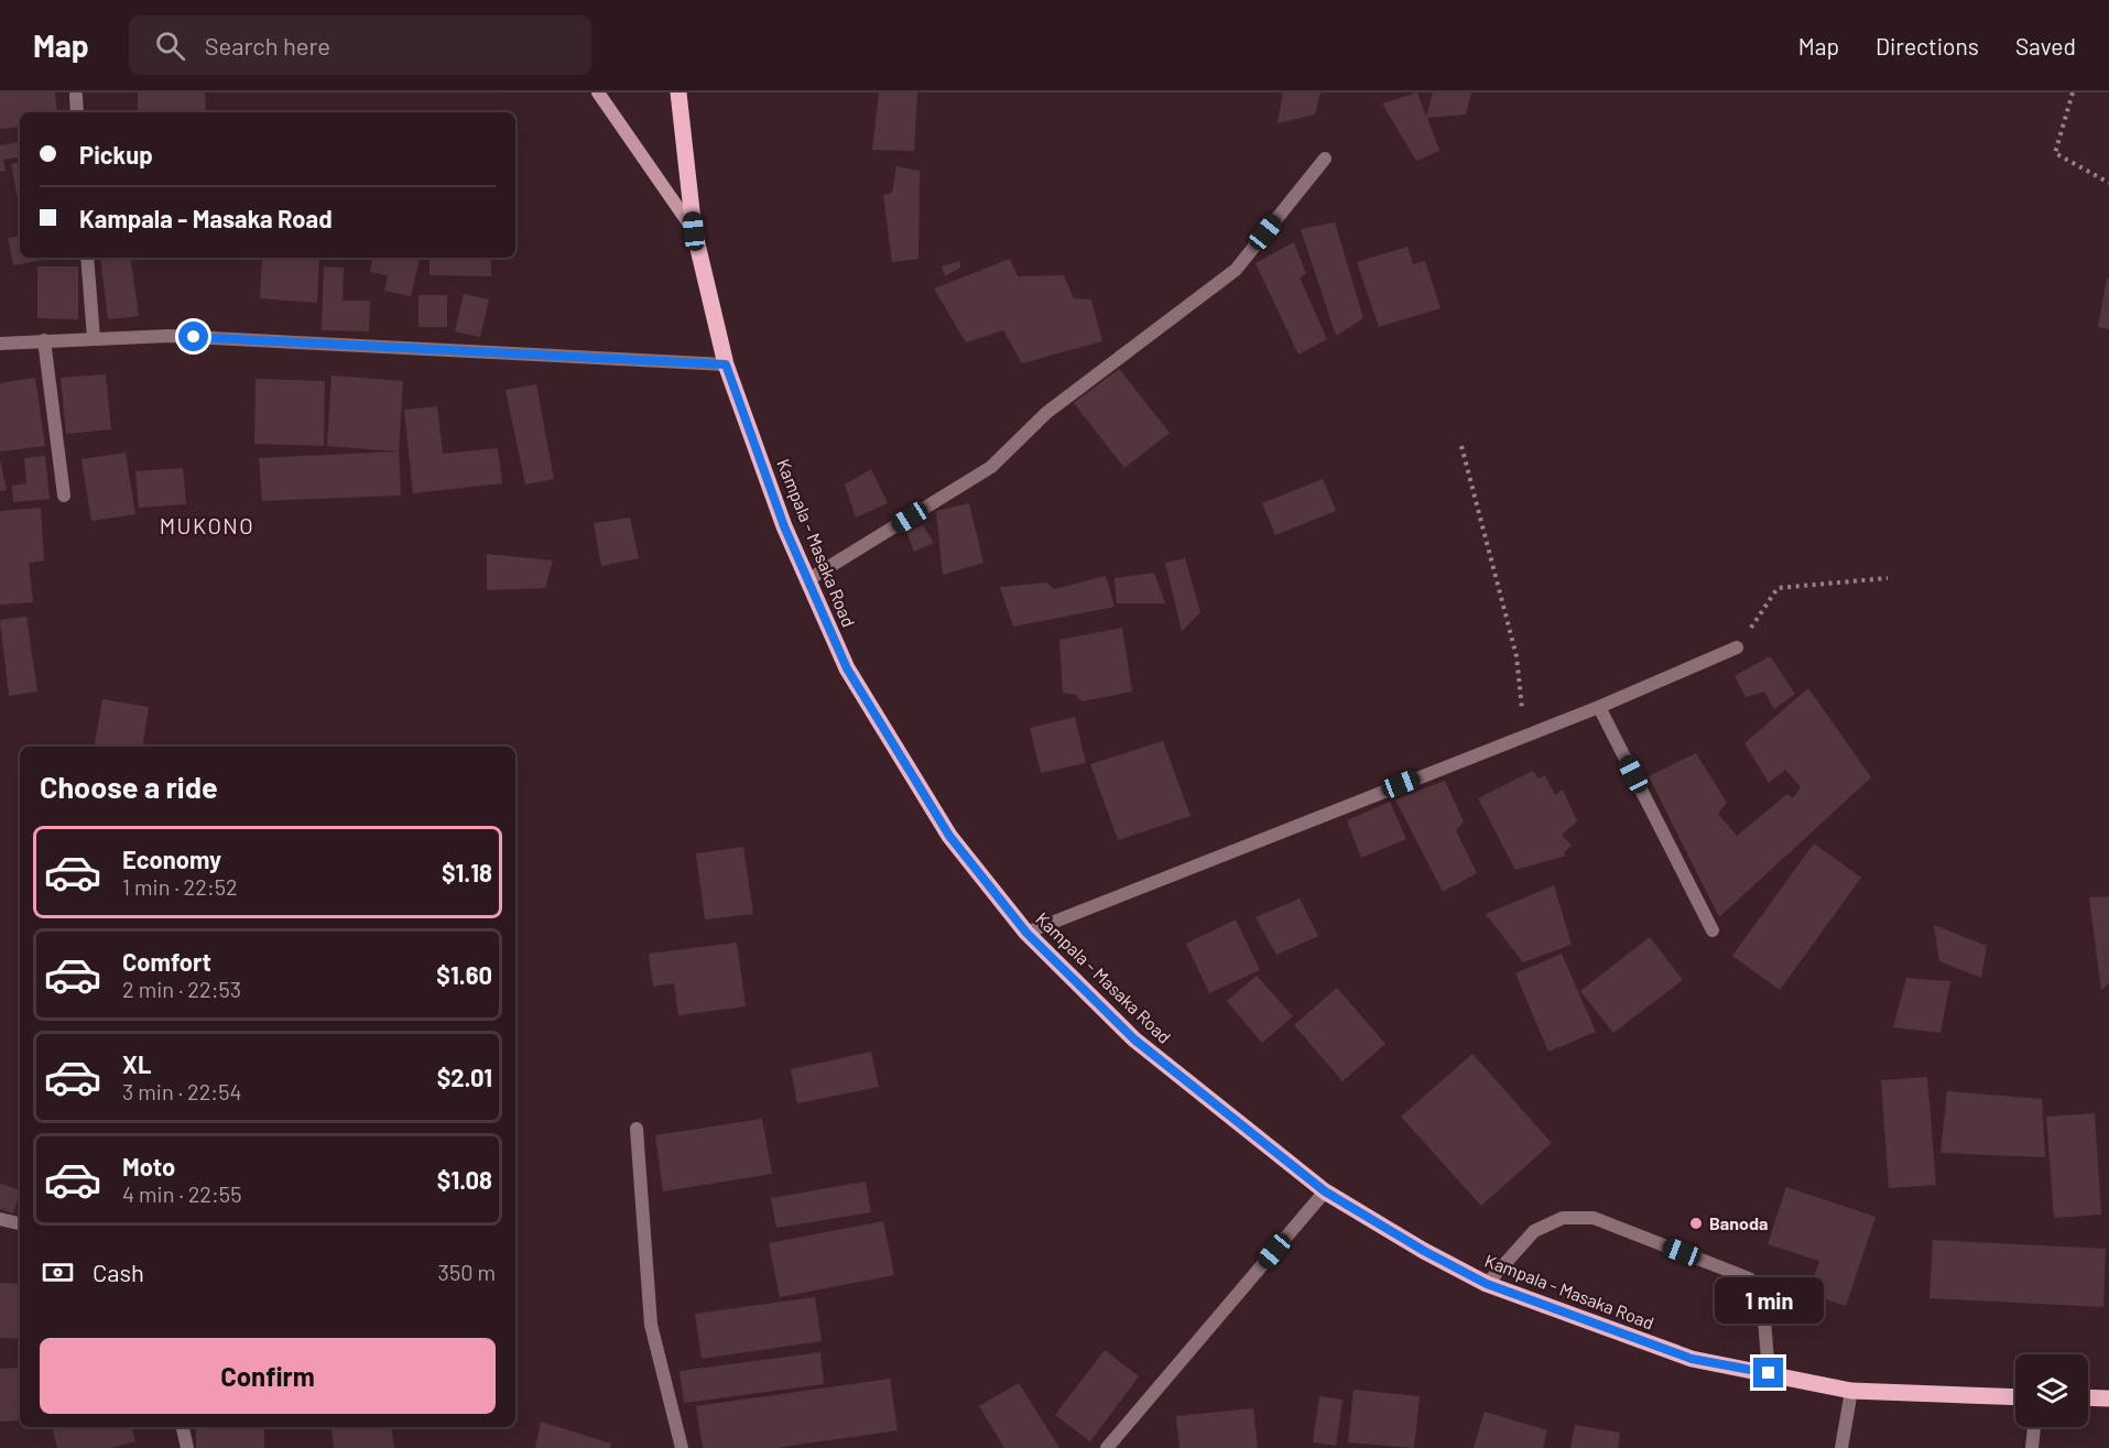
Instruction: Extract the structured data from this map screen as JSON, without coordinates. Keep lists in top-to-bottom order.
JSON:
{
  "streets": {
    "main road": ["Kampala - Masaka Road"]
  },
  "districts": ["MUKONO"],
  "places": ["Banoda"],
  "page": {
    "header": "Map",
    "search": "Search here",
    "nav": ["Map", "Directions", "Saved"],
    "banner": ["Pickup", "Kampala - Masaka Road"],
    "heading": "Choose a ride",
    "list": [
      {
        "name": "Economy",
        "note": "1 min · 22:52",
        "value": "$1.18"
      },
      {
        "name": "Comfort",
        "note": "2 min · 22:53",
        "value": "$1.60"
      },
      {
        "name": "XL",
        "note": "3 min · 22:54",
        "value": "$2.01"
      },
      {
        "name": "Moto",
        "note": "4 min · 22:55",
        "value": "$1.08"
      }
    ],
    "pay": ["Cash", "350 m"],
    "bubble": "1 min",
    "buttons": "Confirm"
  }
}
